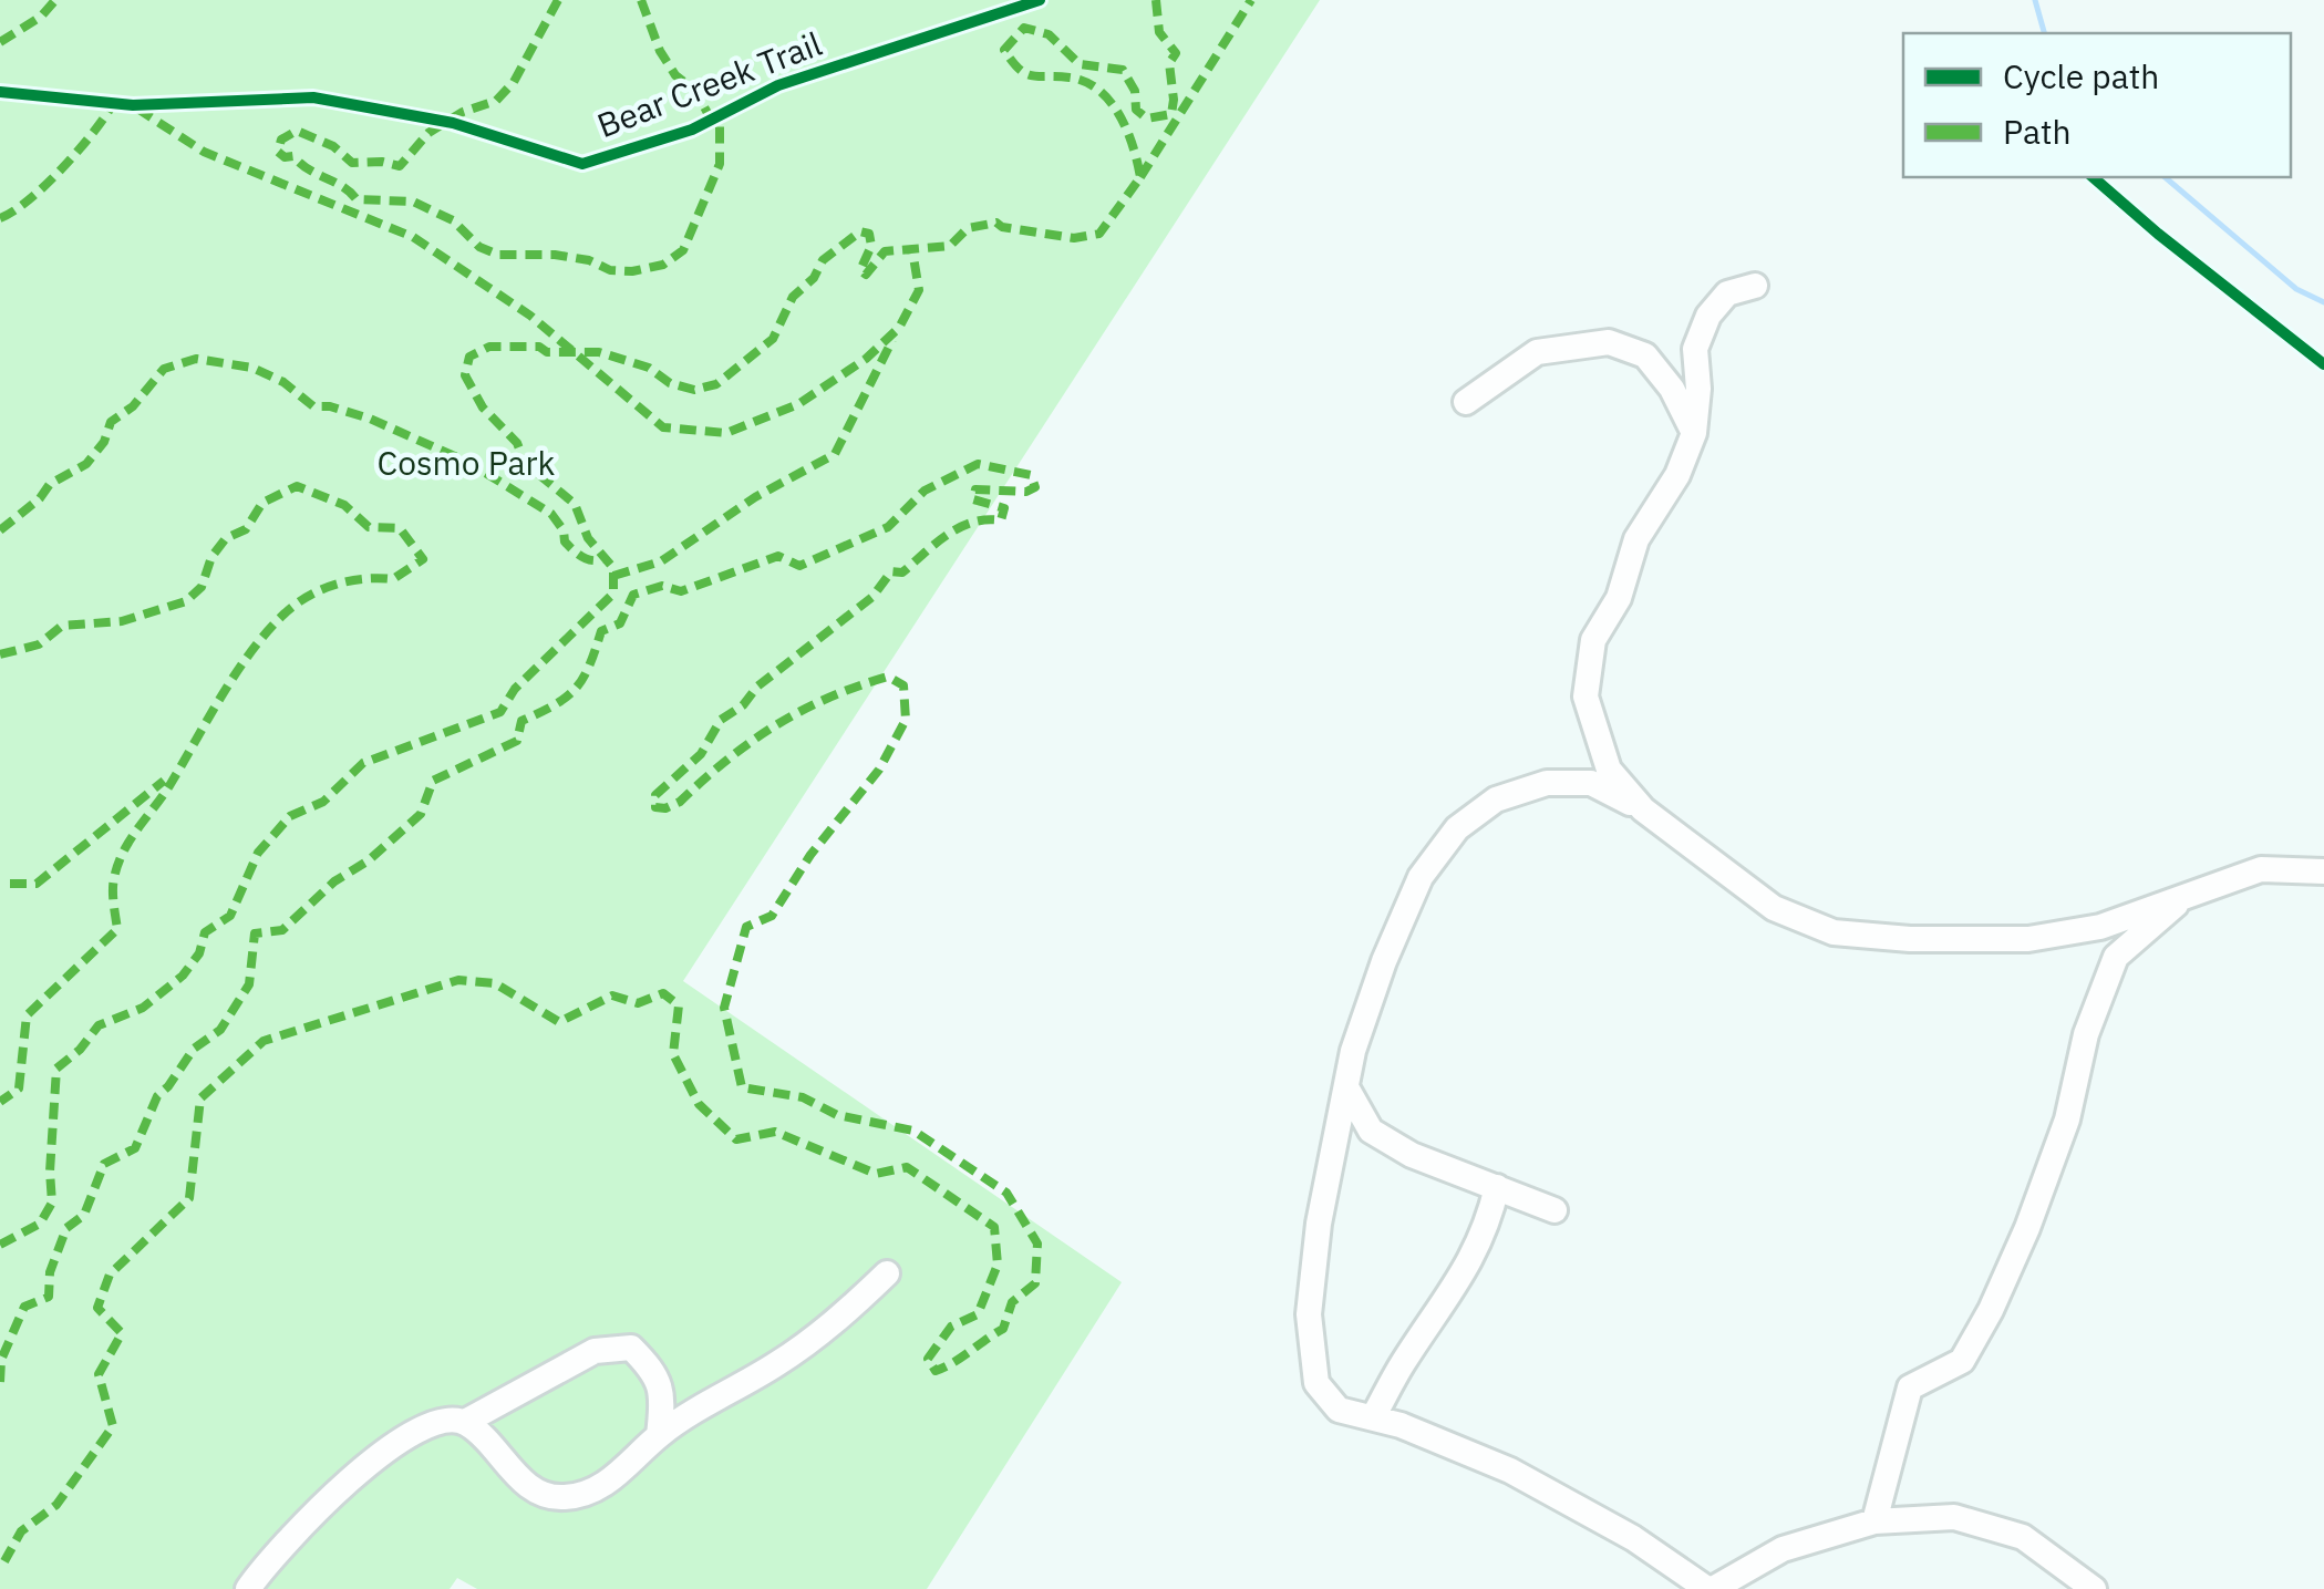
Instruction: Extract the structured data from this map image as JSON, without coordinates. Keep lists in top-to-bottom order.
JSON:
{
  "streets": {
    "cycle path": ["Bear Creek Trail"]
  },
  "parks": ["Cosmo Park"],
  "legend": ["Cycle path", "Path"]
}
